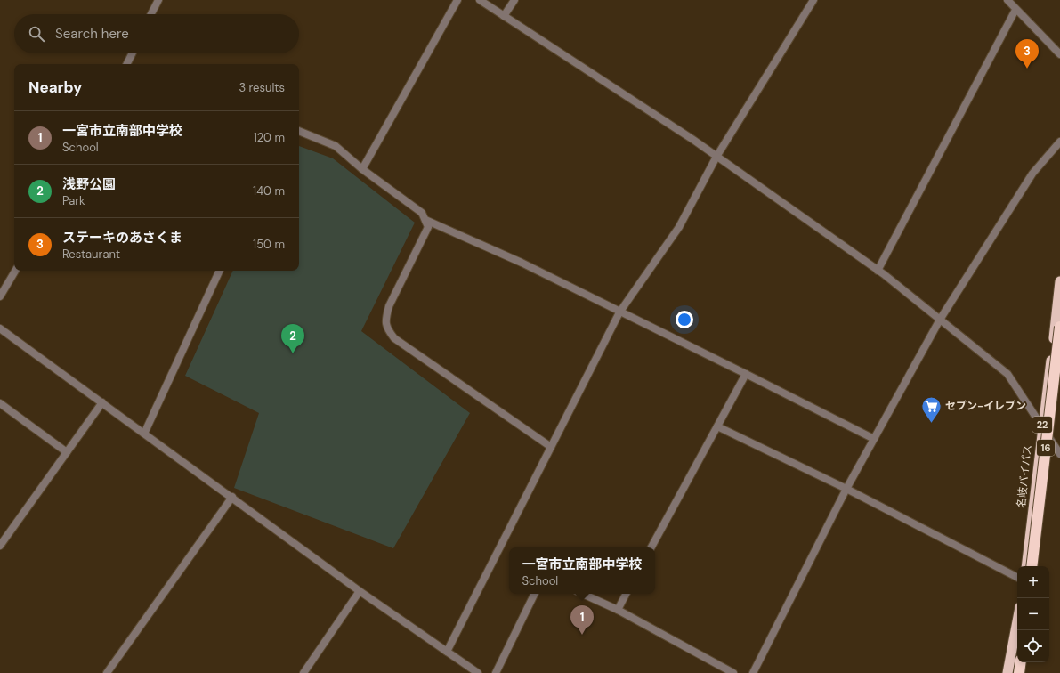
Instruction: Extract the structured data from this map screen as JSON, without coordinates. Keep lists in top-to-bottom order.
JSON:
{
  "streets": {
    "highway": ["22", "16", "名岐バイパス"]
  },
  "places": {
    "supermarket": ["セブン-イレブン"]
  },
  "page": {
    "search": "Search here",
    "pins": ["3", "2", "1"],
    "heading": ["Nearby", "3 results"],
    "list": [
      {
        "mark": "1",
        "name": "一宮市立南部中学校",
        "note": "School",
        "value": "120 m"
      },
      {
        "mark": "2",
        "name": "浅野公園",
        "note": "Park",
        "value": "140 m"
      },
      {
        "mark": "3",
        "name": "ステーキのあさくま",
        "note": "Restaurant",
        "value": "150 m"
      }
    ],
    "popup": ["一宮市立南部中学校", "School"],
    "map_buttons": ["+", "−"]
  }
}
